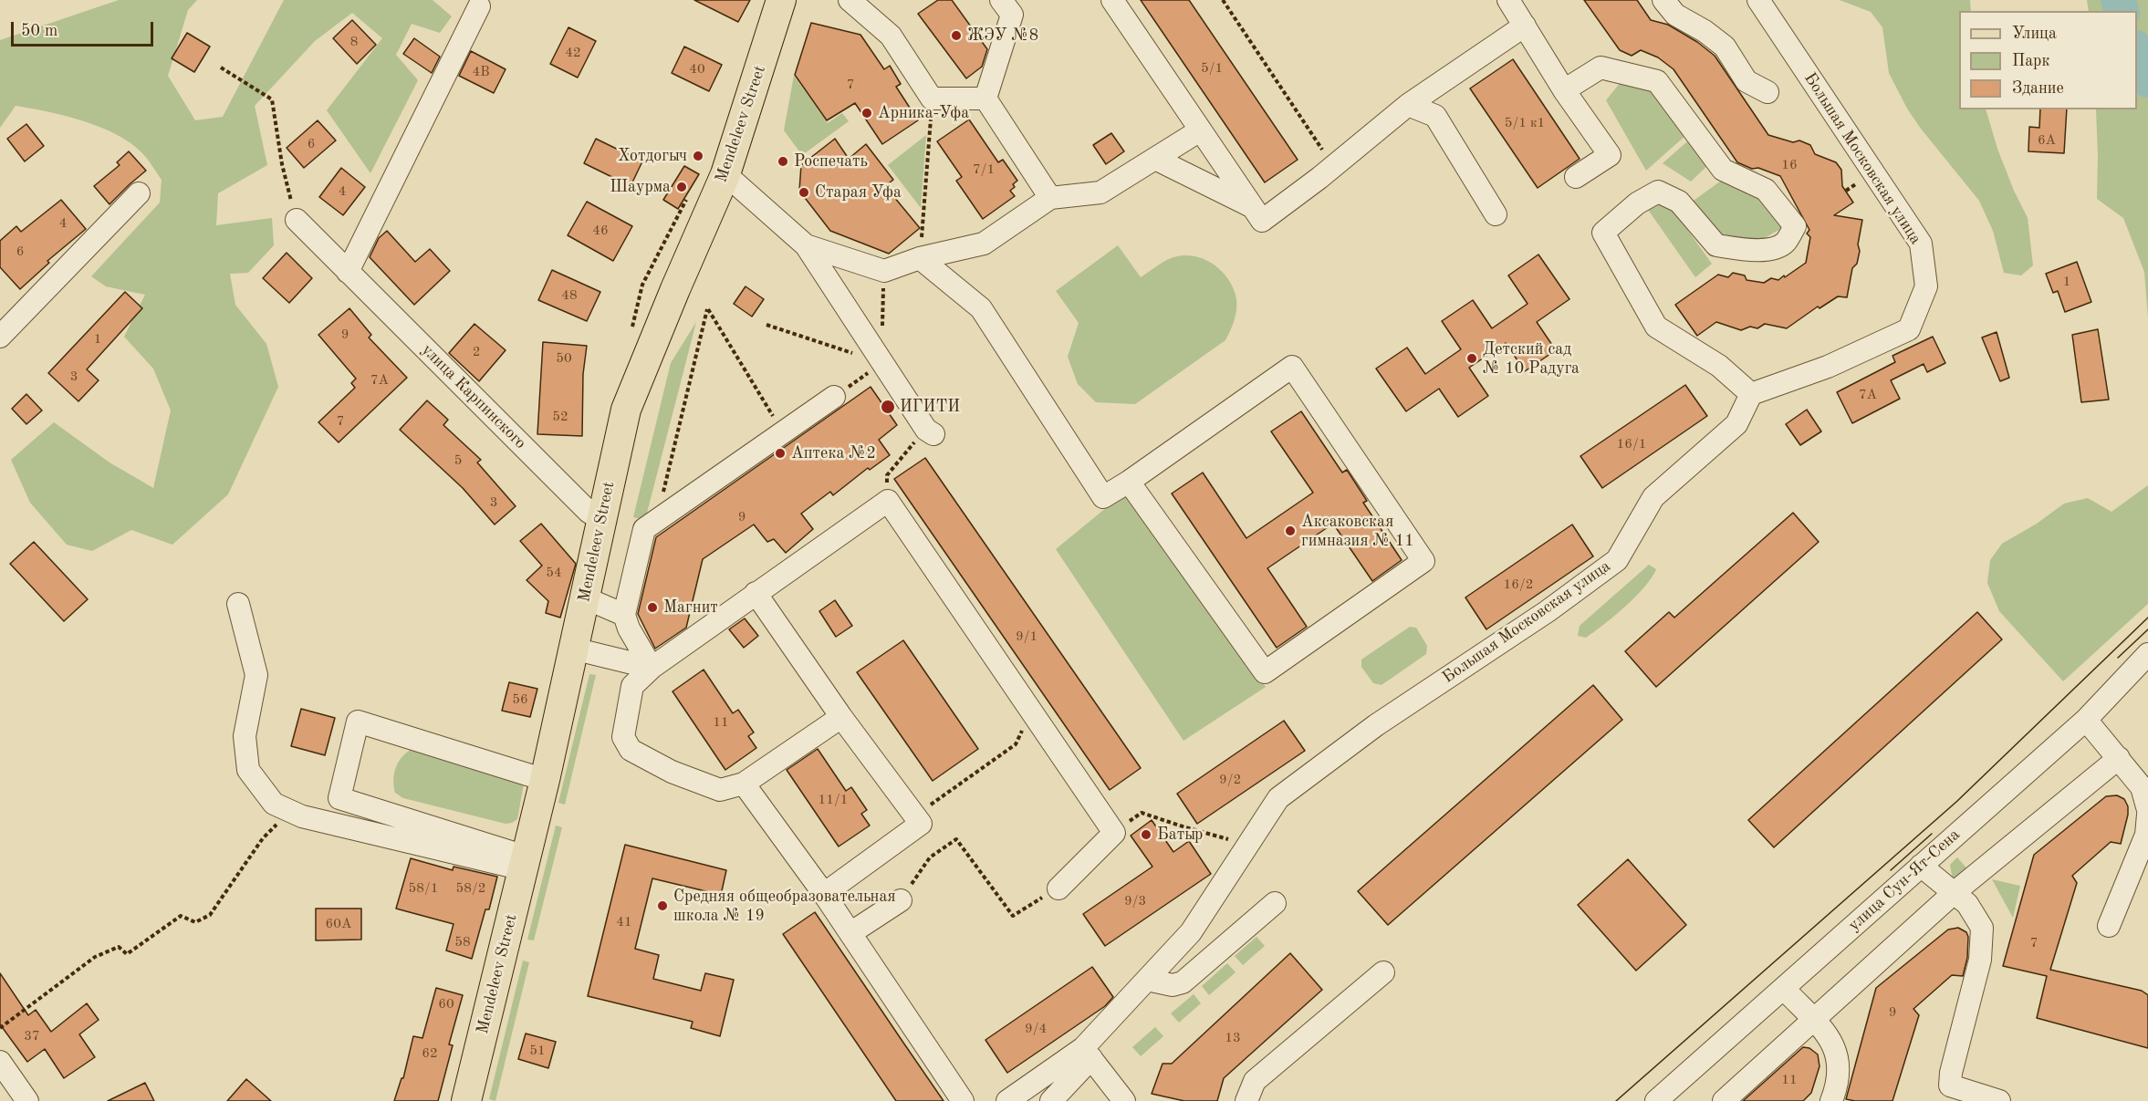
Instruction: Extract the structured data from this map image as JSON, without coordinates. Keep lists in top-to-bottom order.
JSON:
{
  "streets": {
    "main road": ["Mendeleev Street"],
    "street": ["Большая Московская улица", "улица Карпинского", "улица Сун-Ят-Сена"]
  },
  "crossings": [
    ["Mendeleev Street", "улица Карпинского"]
  ],
  "places": [
    "ЖЭУ №8",
    "Арника-Уфа",
    "Хотдогыч",
    "Роспечать",
    "Шаурма",
    "Старая Уфа",
    "Детский сад № 10 Радуга",
    "ИГИТИ",
    "Аптека №2",
    "Аксаковская гимназия № 11",
    "Магнит",
    "Батыр",
    "Средняя общеобразовательная школа № 19"
  ],
  "house_numbers": [
    "8",
    "42",
    "5/1",
    "40",
    "4В",
    "7",
    "5/1 к1",
    "6А",
    "6",
    "16",
    "7/1",
    "4",
    "4",
    "46",
    "6",
    "1",
    "48",
    "9",
    "1",
    "2",
    "50",
    "3",
    "7А",
    "7А",
    "52",
    "7",
    "16/1",
    "5",
    "3",
    "9",
    "54",
    "16/2",
    "9/1",
    "56",
    "11",
    "9/2",
    "11/1",
    "58/1",
    "58/2",
    "9/3",
    "41",
    "60А",
    "58",
    "7",
    "60",
    "9",
    "9/4",
    "37",
    "13",
    "51",
    "62",
    "11"
  ],
  "legend": ["Улица", "Парк", "Здание"],
  "scale_bar": "50 m"
}
